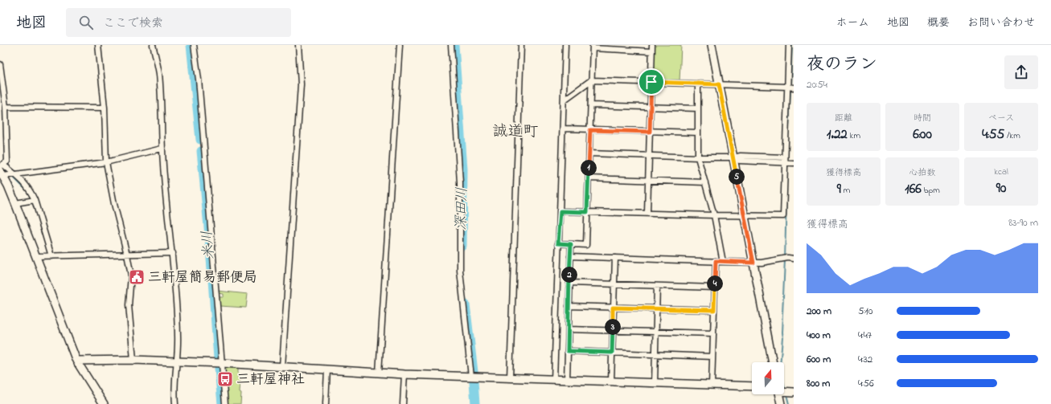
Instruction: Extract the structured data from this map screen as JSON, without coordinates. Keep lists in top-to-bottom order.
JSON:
{
  "districts": ["誠道町"],
  "water": ["深田川", "米川"],
  "places": {
    "public building": ["三軒屋簡易郵便局"],
    "bus stop": ["三軒屋神社"]
  },
  "north": "top",
  "page": {
    "header": "地図",
    "search": "ここで検索",
    "nav": [
      "ホーム",
      "地図",
      "概要",
      "お問い合わせ"
    ],
    "heading": ["夜のラン", "20:54"],
    "stats": [
      ["距離", "1.22 km"],
      ["時間", "6:00"],
      ["ペース", "4:55 /km"],
      ["獲得標高", "9 m"],
      ["心拍数", "166 bpm"],
      ["kcal", "90"]
    ],
    "pins": [
      "1",
      "5",
      "2",
      "4",
      "3"
    ],
    "chart": ["獲得標高", "83–90 m"],
    "list": [
      {
        "name": "200 m",
        "note": "5:10"
      },
      {
        "name": "400 m",
        "note": "4:47"
      },
      {
        "name": "600 m",
        "note": "4:32"
      },
      {
        "name": "800 m",
        "note": "4:56"
      }
    ]
  }
}
